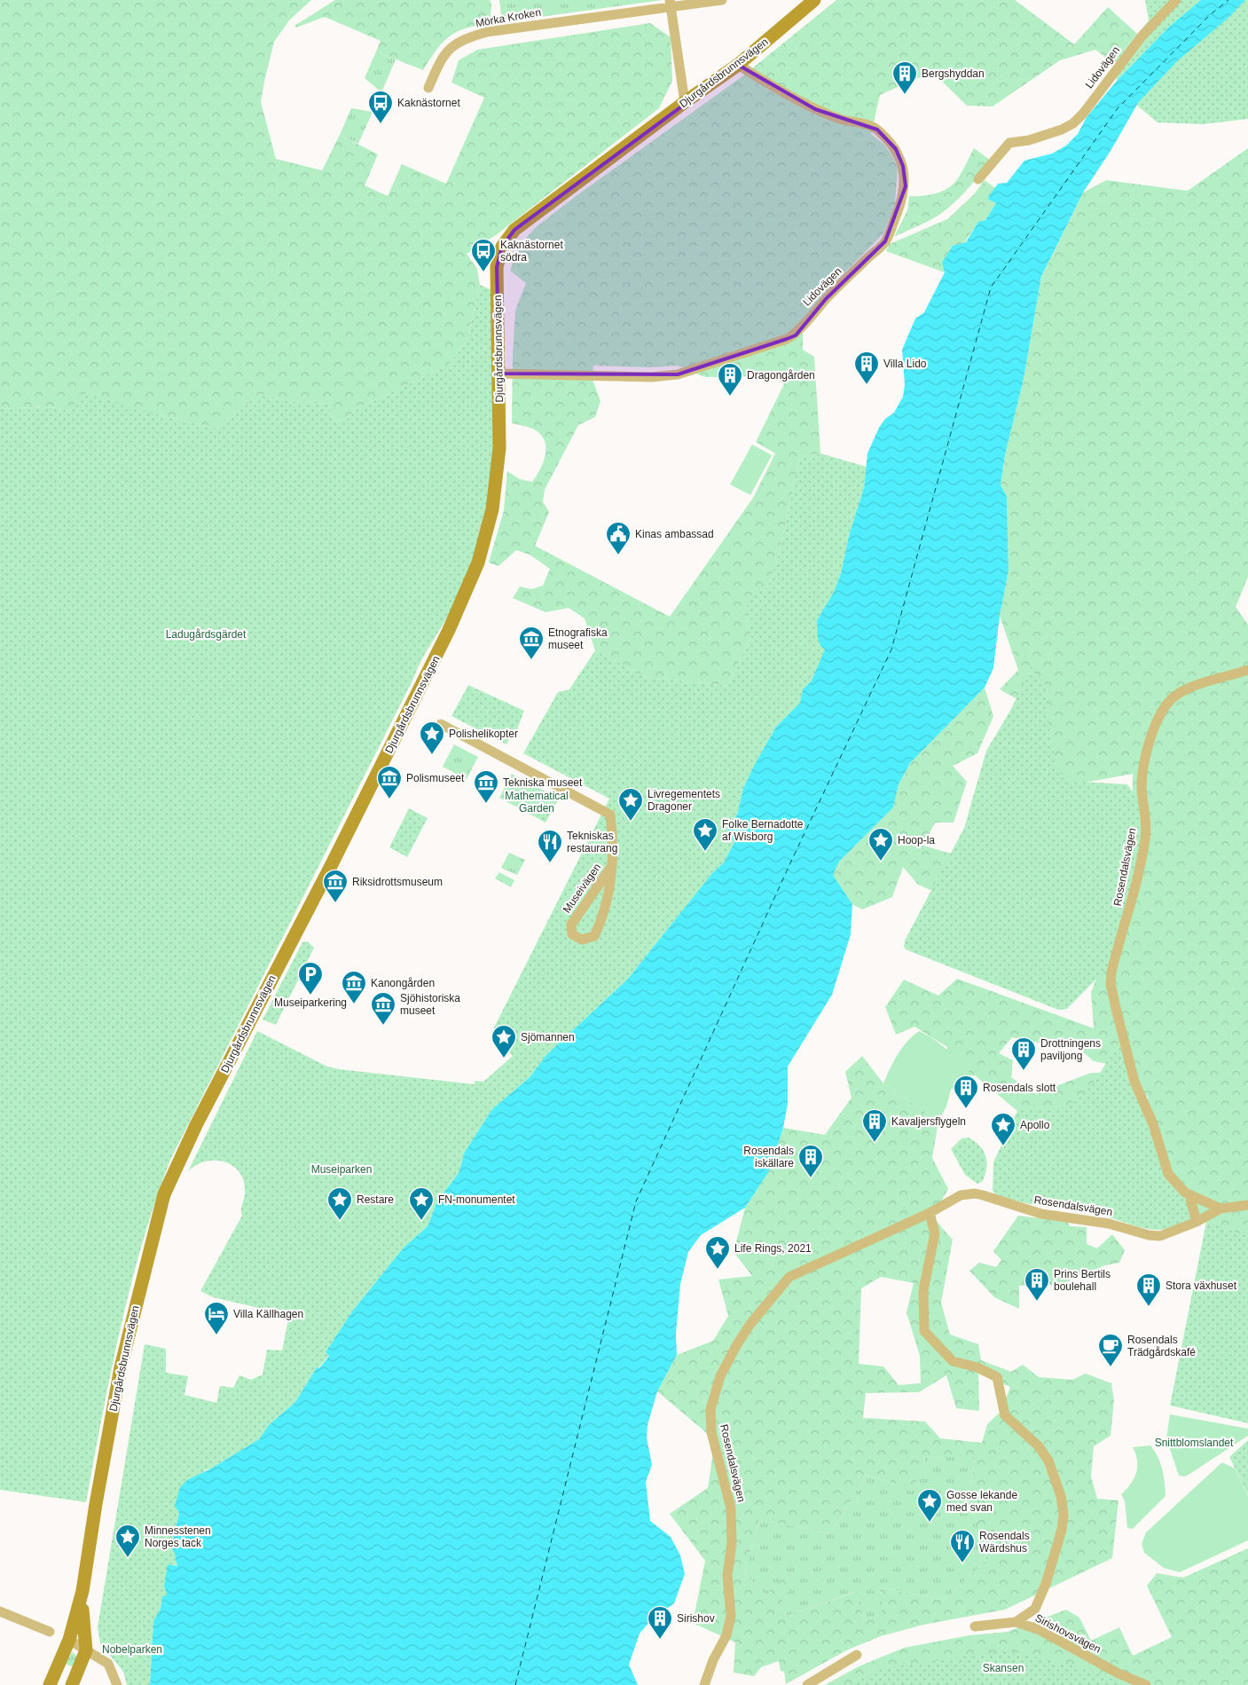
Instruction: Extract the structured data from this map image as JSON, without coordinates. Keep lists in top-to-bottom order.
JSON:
{
  "streets": {
    "street": [
      "Mörka Kroken",
      "Lidovägen",
      "Djurgårdsbrunnsvägen",
      "Rosendalsvägen",
      "Museivägen",
      "Sirishovsvägen"
    ]
  },
  "crossings": [
    ["Lidovägen", "Djurgårdsbrunnsvägen"]
  ],
  "parks": [
    "Ladugårdsgärdet",
    "Mathematical Garden",
    "Museiparken",
    "Snittblomslandet",
    "Nobelparken",
    "Skansen"
  ],
  "places": {
    "building": [
      "Bergshyddan",
      "Villa Lido",
      "Dragongården",
      "Drottningens paviljong",
      "Rosendals slott",
      "Kavaljersflygeln",
      "Rosendals iskällare",
      "Prins Bertils boulehall",
      "Stora växhuset",
      "Sirishov"
    ],
    "bus stop": ["Kaknästornet", "Kaknästornet södra"],
    "public building": ["Kinas ambassad"],
    "museum": [
      "Etnografiska museet",
      "Polismuseet",
      "Tekniska museet",
      "Riksidrottsmuseum",
      "Kanongården",
      "Sjöhistoriska museet"
    ],
    "place": [
      "Polishelikopter",
      "Livregementets Dragoner",
      "Folke Bernadotte af Wisborg",
      "Hoop-la",
      "Sjömannen",
      "Apollo",
      "Restare",
      "FN-monumentet",
      "Life Rings, 2021",
      "Gosse lekande med svan",
      "Minnesstenen Norges tack"
    ],
    "restaurant": ["Tekniskas restaurang", "Rosendals Wärdshus"],
    "parking": ["Museiparkering"],
    "hotel": ["Villa Källhagen"],
    "cafe": ["Rosendals Trädgårdskafé"]
  }
}
